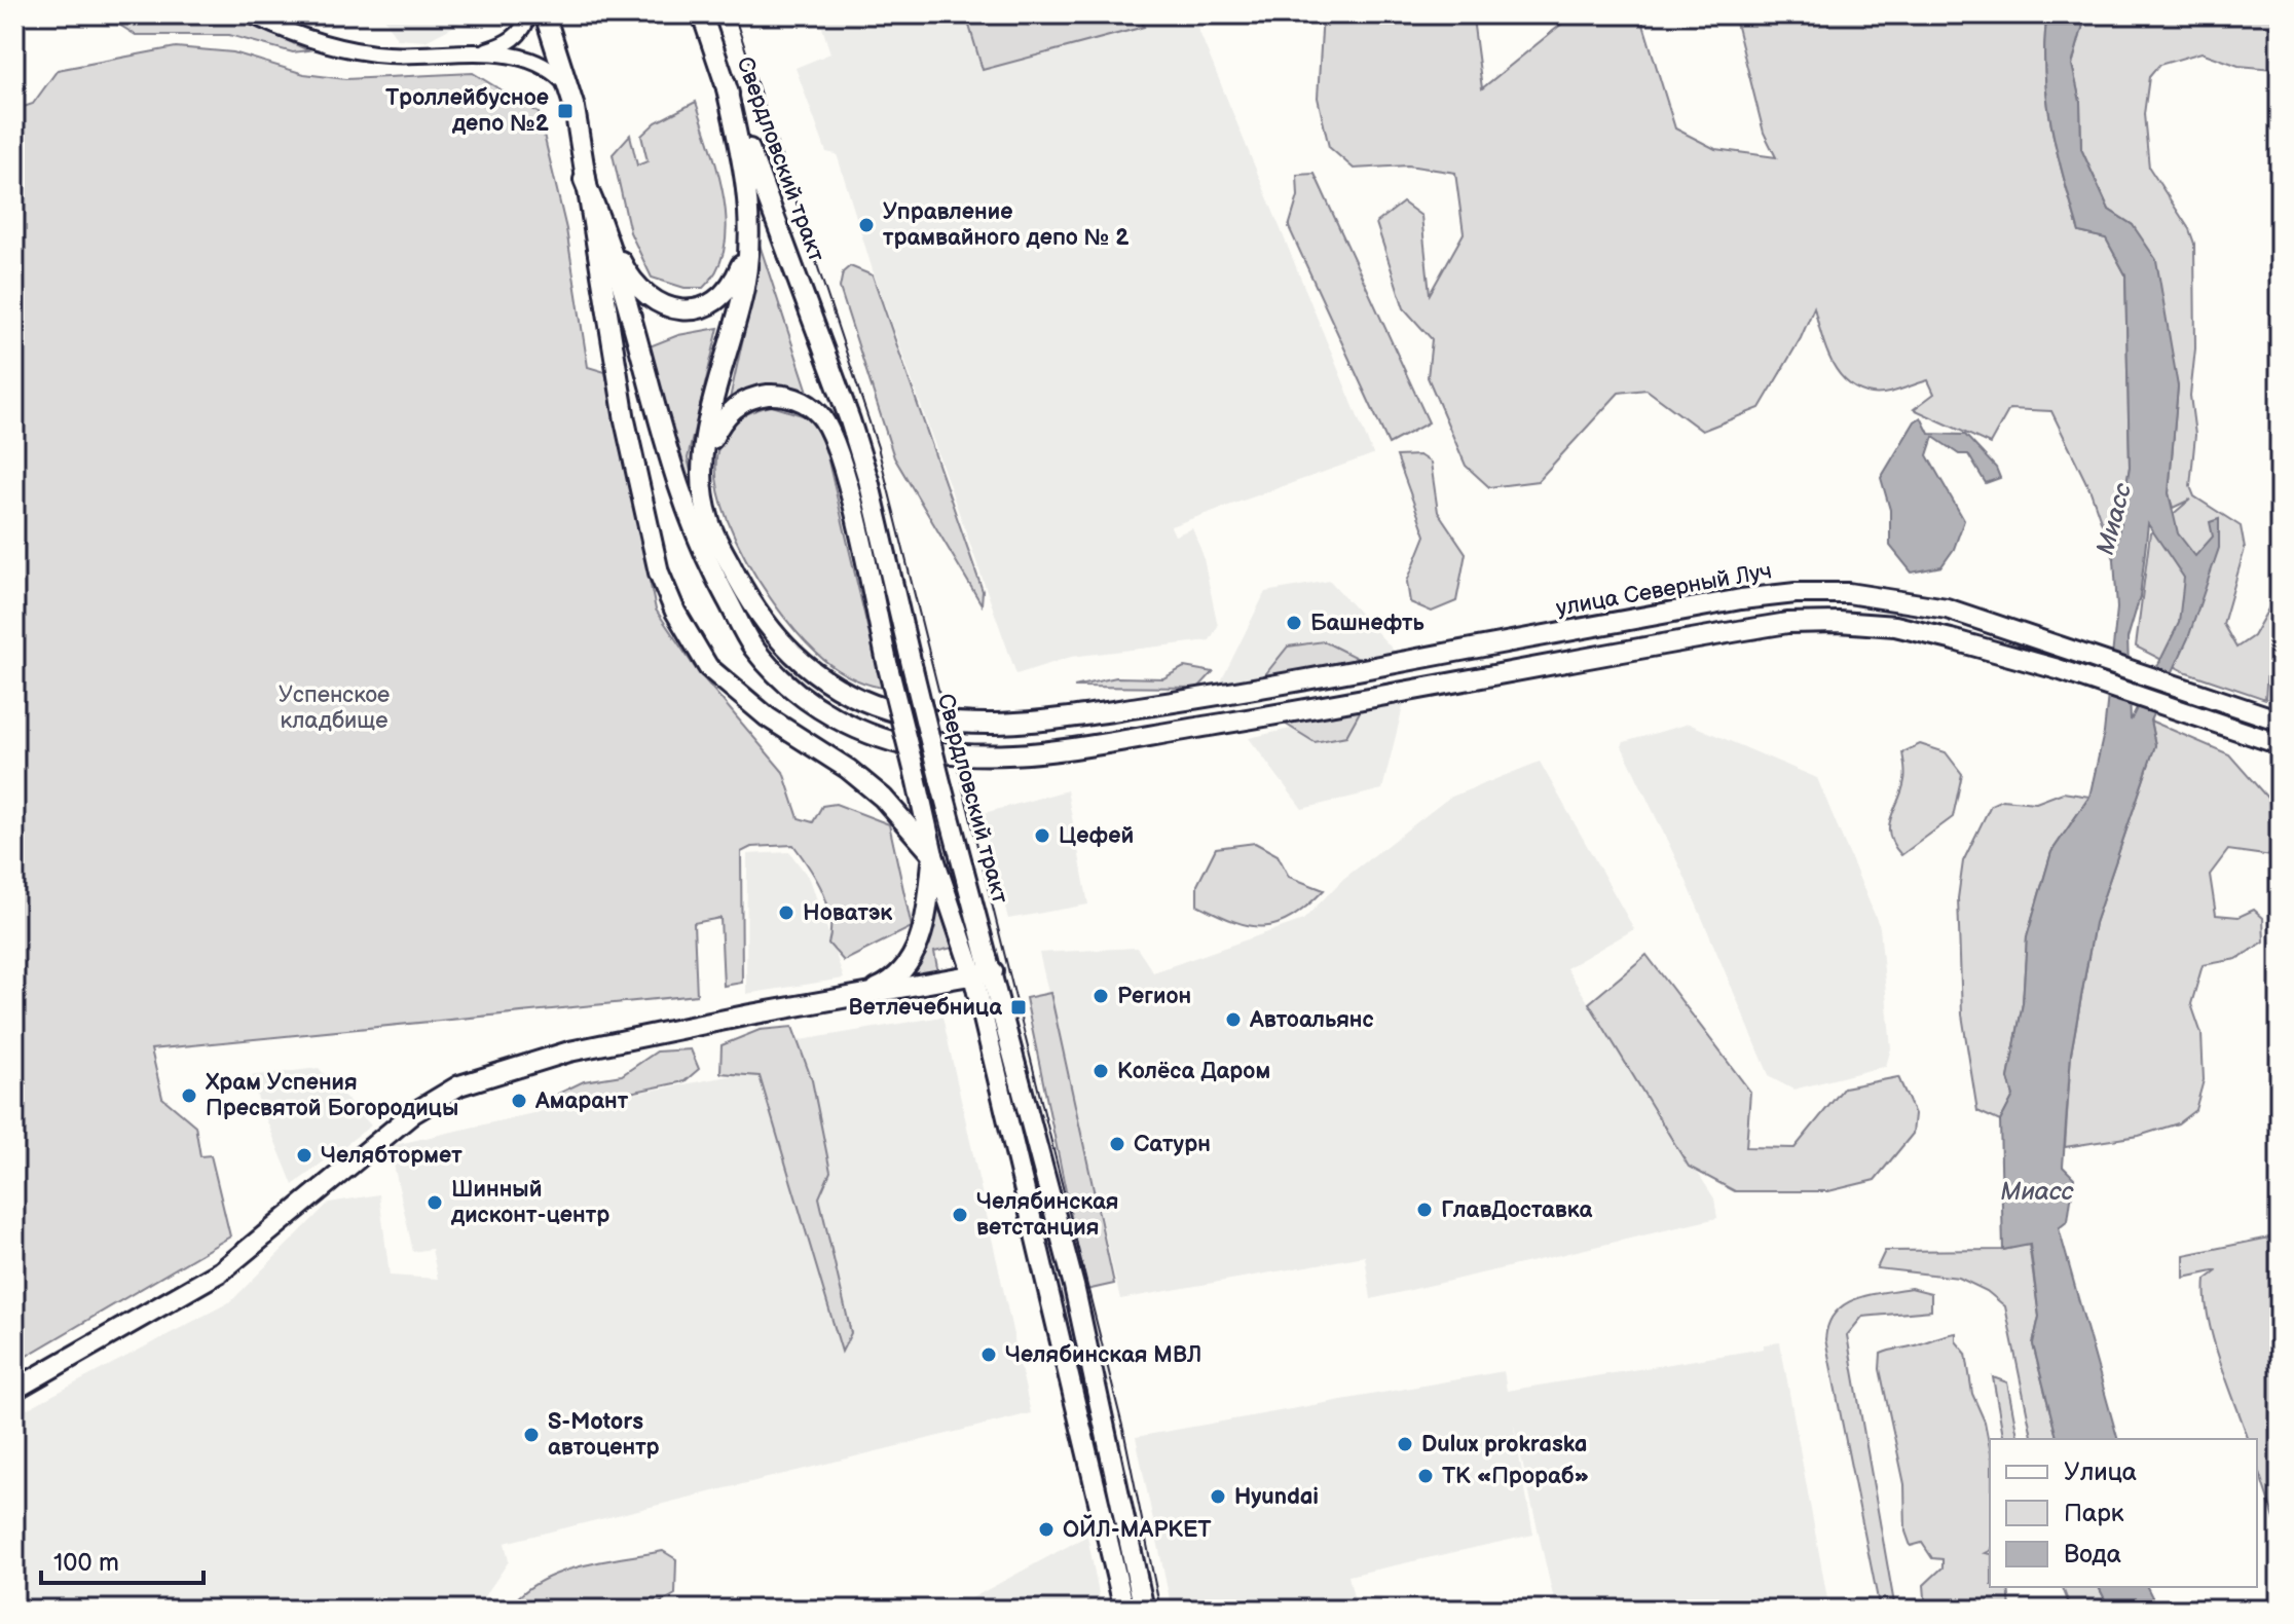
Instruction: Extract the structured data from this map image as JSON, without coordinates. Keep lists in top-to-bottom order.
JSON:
{
  "streets": {
    "main road": ["Свердловский тракт", "улица Северный Луч"]
  },
  "water": ["Миасс"],
  "parks": ["Успенское кладбище"],
  "places": {
    "transit": ["Троллейбусное депо №2", "Ветлечебница"],
    "other": [
      "Управление трамвайного депо № 2",
      "Башнефть",
      "Цефей",
      "Новатэк",
      "Регион",
      "Автоальянс",
      "Колёса Даром",
      "Храм Успения Пресвятой Богородицы",
      "Амарант",
      "Сатурн",
      "Челябтормет",
      "Шинный дисконт-центр",
      "ГлавДоставка",
      "Челябинская ветстанция",
      "Челябинская МВЛ",
      "S-Motors автоцентр",
      "Dulux prokraska",
      "ТК «Прораб»",
      "Hyundai",
      "ОЙЛ-МАРКЕТ"
    ]
  },
  "legend": ["Улица", "Парк", "Вода"],
  "scale_bar": "100 m"
}
